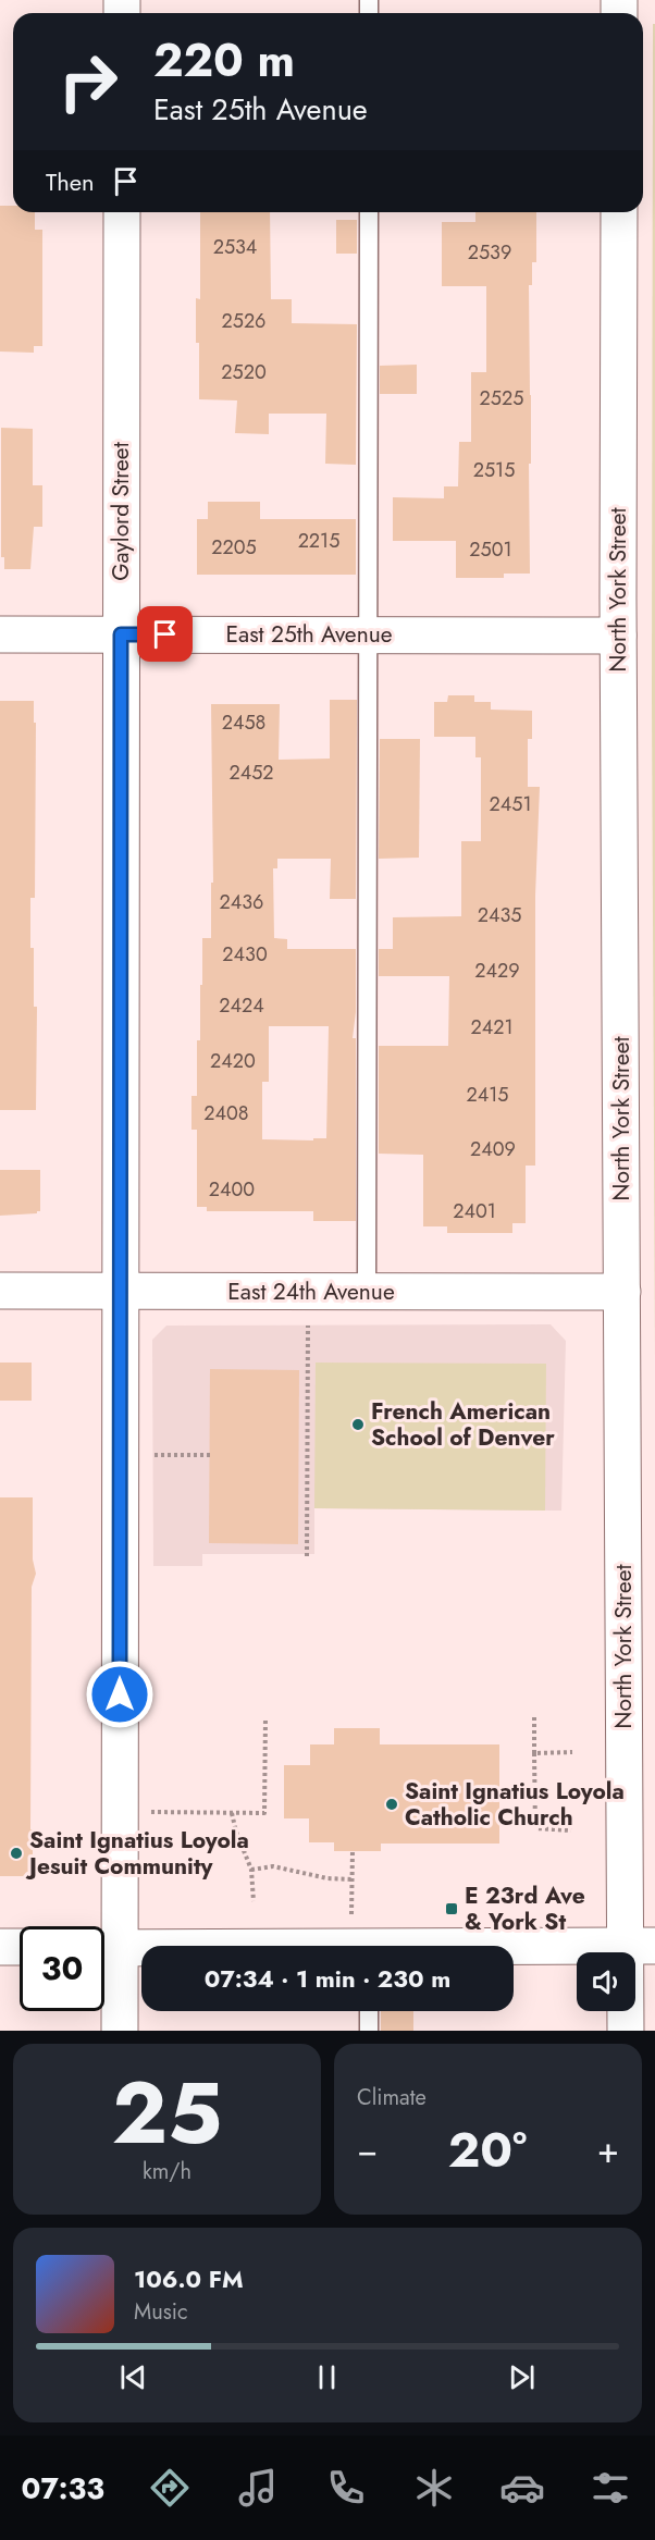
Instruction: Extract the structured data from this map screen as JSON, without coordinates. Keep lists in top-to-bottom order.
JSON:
{
  "streets": {
    "street": [
      "Gaylord Street",
      "North York Street",
      "East 25th Avenue",
      "East 24th Avenue"
    ]
  },
  "crossings": [
    ["Gaylord Street", "East 25th Avenue"],
    ["Gaylord Street", "East 24th Avenue"],
    ["North York Street", "East 25th Avenue"],
    ["North York Street", "East 24th Avenue"]
  ],
  "places": {
    "other": ["French American School of Denver", "Saint Ignatius Loyola Catholic Church", "Saint Ignatius Loyola Jesuit Community"],
    "transit": ["E 23rd Ave & York St"]
  },
  "house_numbers": [
    "2534",
    "2539",
    "2526",
    "2520",
    "2525",
    "2515",
    "2215",
    "2205",
    "2501",
    "2458",
    "2452",
    "2451",
    "2436",
    "2435",
    "2430",
    "2429",
    "2424",
    "2421",
    "2420",
    "2415",
    "2408",
    "2409",
    "2400",
    "2401"
  ],
  "page": {
    "turn": ["220 m", "East 25th Avenue"],
    "then": "Then",
    "limit": "30",
    "trip": "07:34 · 1 min · 230 m",
    "tile": [
      ["25", "km/h"],
      "Climate"
    ],
    "heat": ["−", "20°", "+"],
    "song": ["106.0 FM", "Music"],
    "tabs": "07:33"
  }
}
